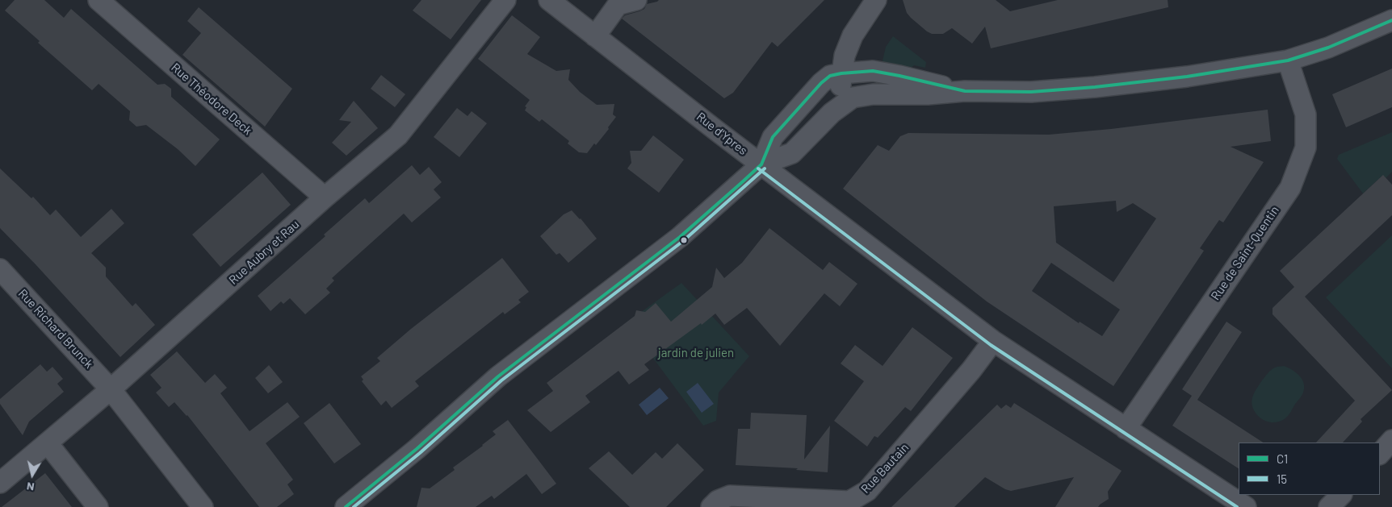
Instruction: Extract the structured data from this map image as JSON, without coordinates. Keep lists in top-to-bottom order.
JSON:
{
  "streets": {
    "street": [
      "Rue Théodore Deck",
      "Rue d'Ypres",
      "Rue Aubry et Rau",
      "Rue de Saint-Quentin",
      "Rue Richard Brunck",
      "Rue Bautain"
    ]
  },
  "crossings": [
    ["Rue Théodore Deck", "Rue Aubry et Rau"],
    ["Rue d'Ypres", "Rue de Saint-Quentin"],
    ["Rue d'Ypres", "Rue Bautain"],
    ["Rue Aubry et Rau", "Rue Richard Brunck"]
  ],
  "parks": ["jardin de julien"],
  "lines": ["transit line C1", "transit line 15"],
  "legend": ["C1", "15"],
  "north": "bottom"
}
